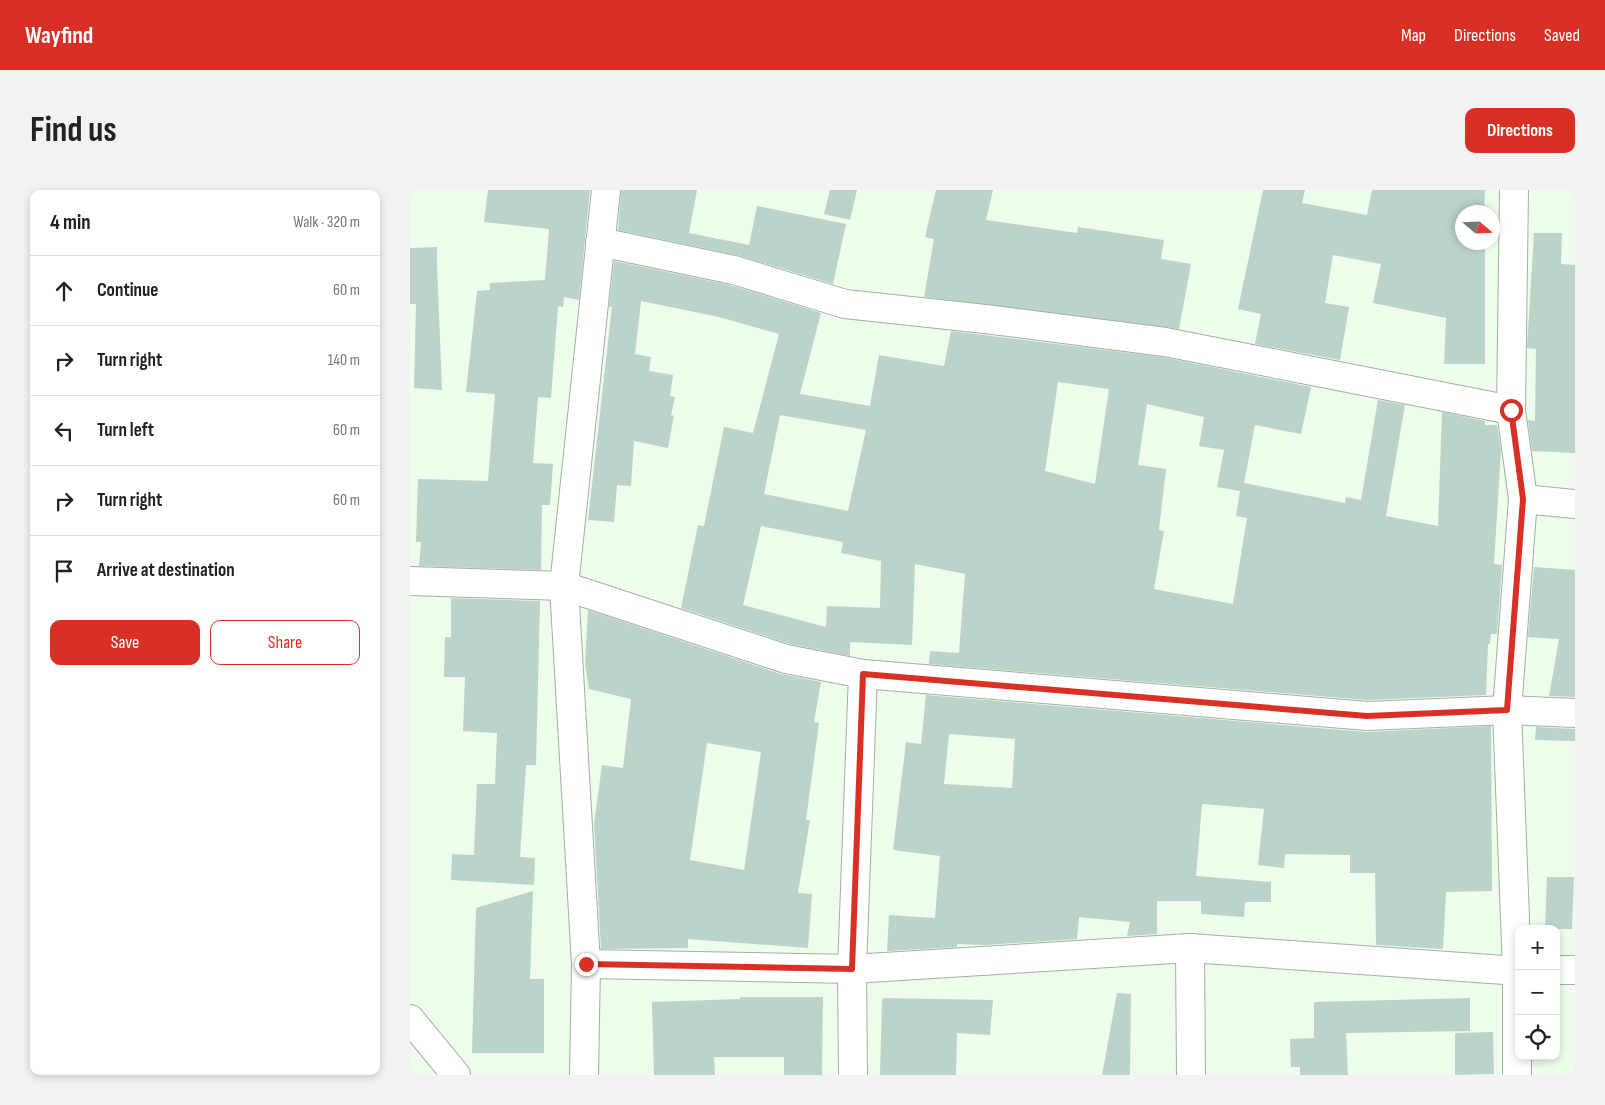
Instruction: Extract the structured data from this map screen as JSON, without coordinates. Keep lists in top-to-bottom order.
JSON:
{
  "north": "right",
  "page": {
    "header": "Wayfind",
    "nav": ["Map", "Directions", "Saved"],
    "buttons": [
      "Directions",
      ["Save", "Share"]
    ],
    "title": "Find us",
    "heading": ["4 min", "Walk · 320 m"],
    "list": [
      ["Continue", "60 m"],
      ["Turn right", "140 m"],
      ["Turn left", "60 m"],
      ["Turn right", "60 m"],
      "Arrive at destination"
    ],
    "map_buttons": ["+", "−"]
  }
}
